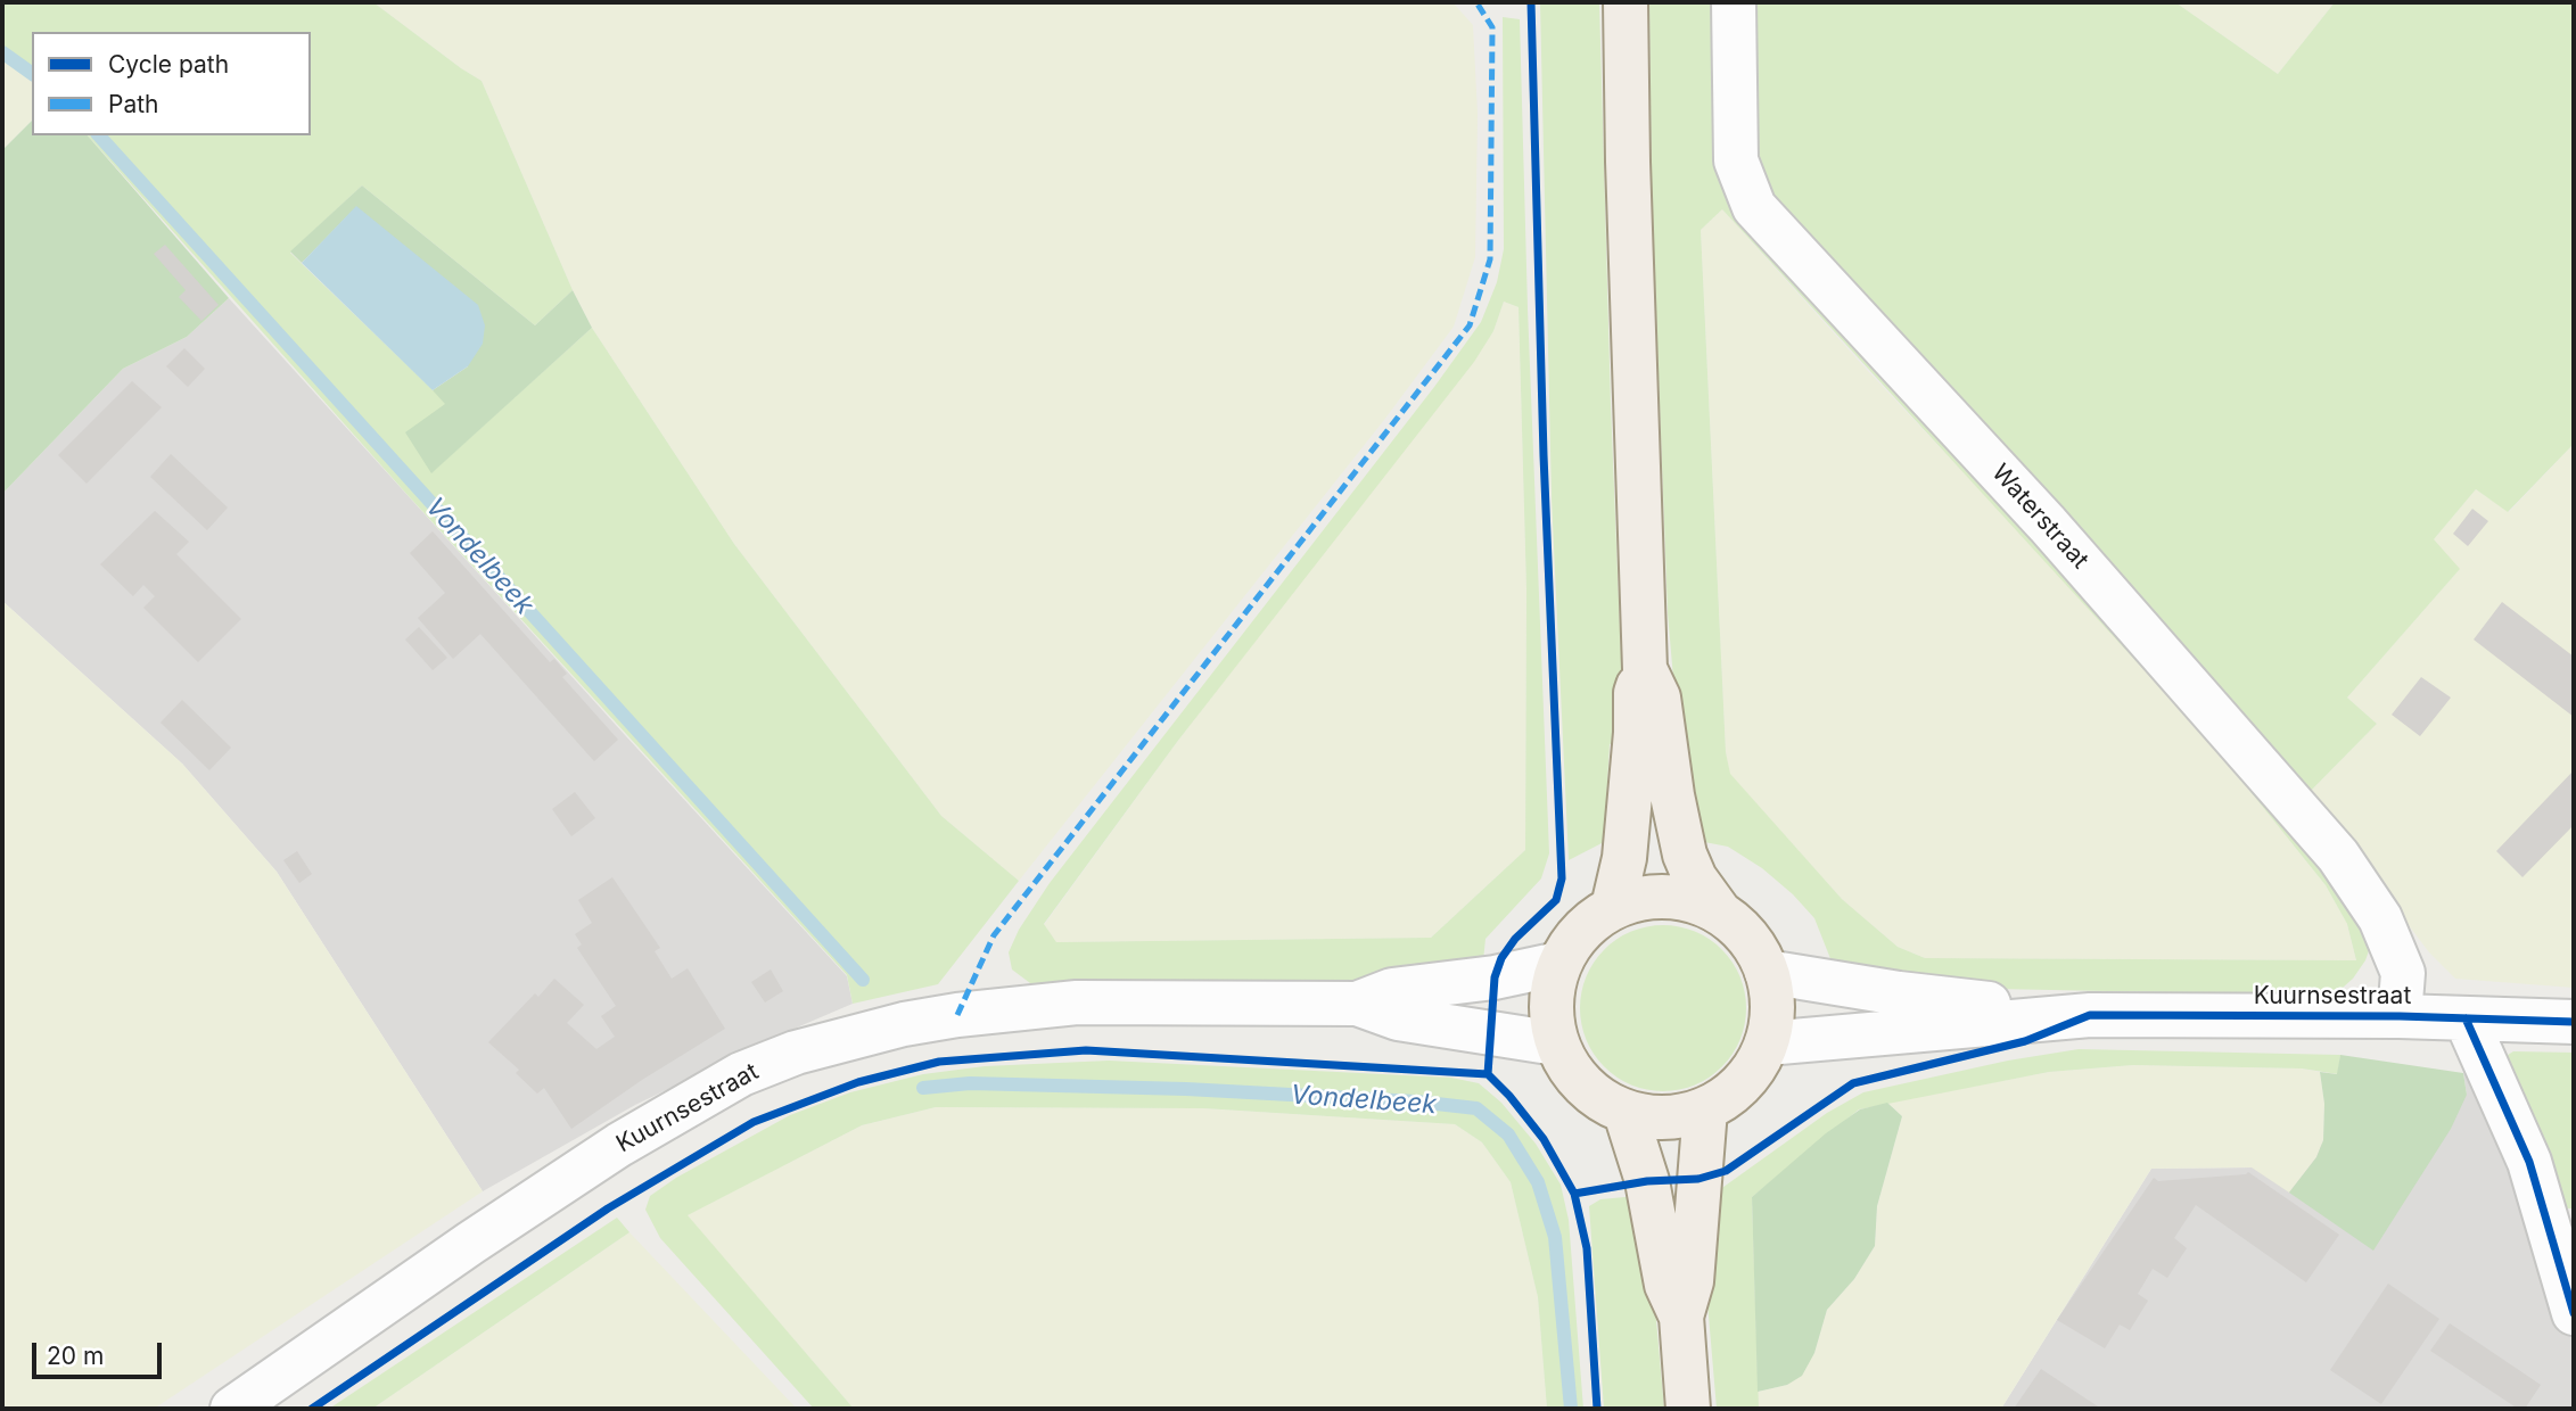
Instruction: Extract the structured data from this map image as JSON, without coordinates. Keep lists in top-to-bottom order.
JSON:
{
  "streets": {
    "street": ["Waterstraat", "Kuurnsestraat"]
  },
  "crossings": [
    ["Waterstraat", "Kuurnsestraat"]
  ],
  "water": ["Vondelbeek"],
  "legend": ["Cycle path", "Path"],
  "scale_bar": "20 m"
}
